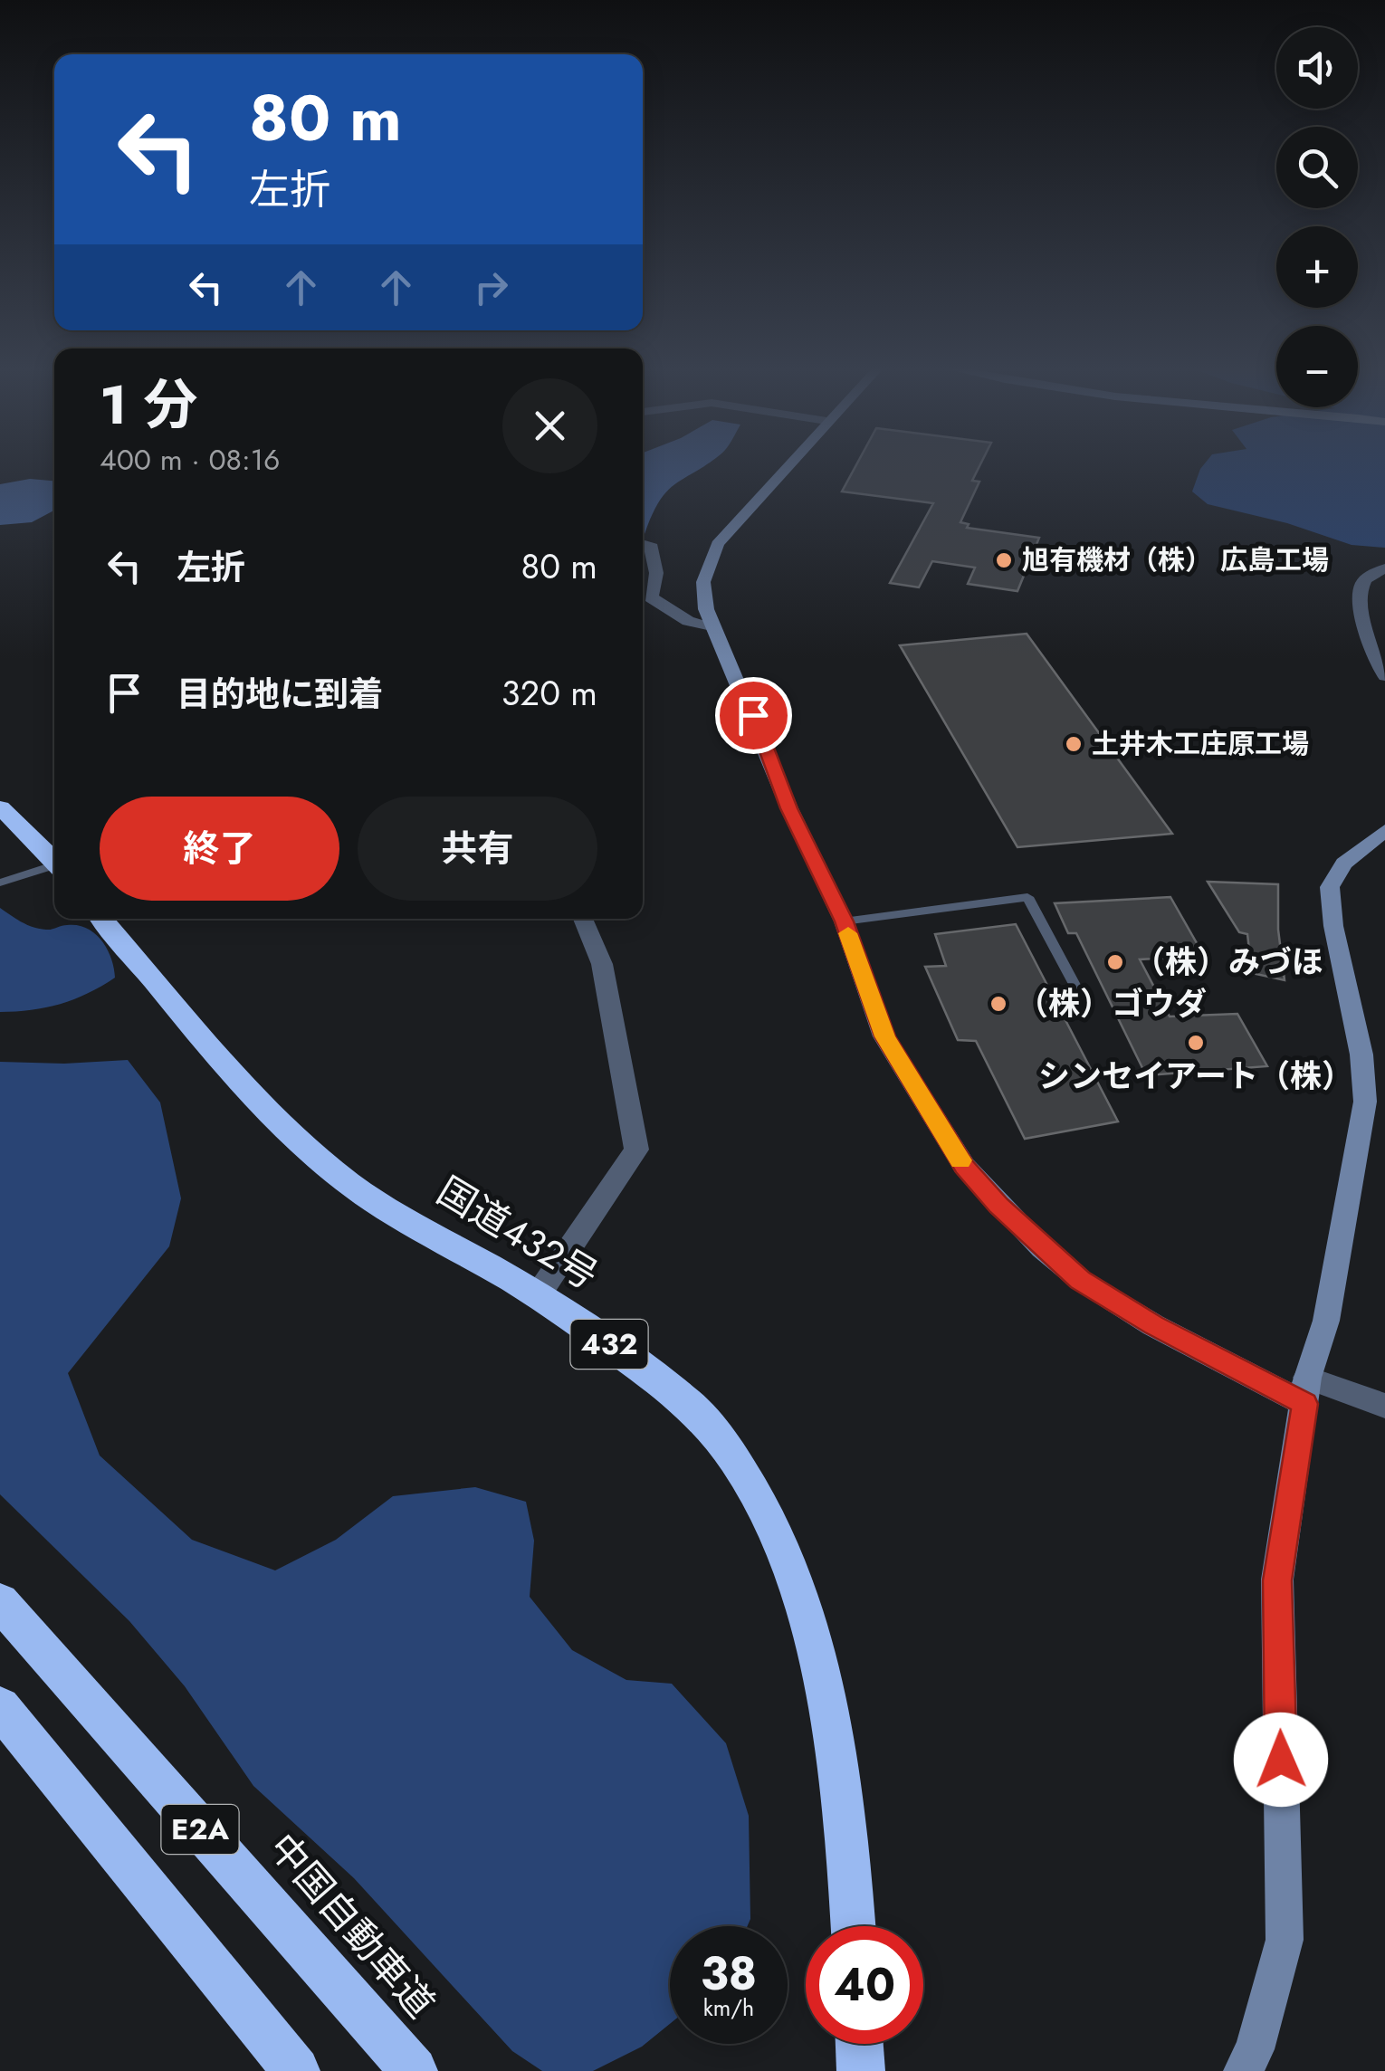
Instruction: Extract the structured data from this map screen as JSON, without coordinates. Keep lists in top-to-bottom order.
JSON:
{
  "streets": {
    "highway": [
      "国道432号",
      "432",
      "E2A",
      "中国自動車道"
    ]
  },
  "places": [
    "旭有機材（株） 広島工場",
    "土井木工庄原工場",
    "（株）みづほ",
    "（株）ゴウダ",
    "シンセイアート（株）"
  ],
  "page": {
    "map_buttons": ["+", "−"],
    "turn": ["80 m", "左折"],
    "heading": ["1 分", "400 m · 08:16"],
    "list": [
      {
        "name": "左折",
        "value": "80 m"
      },
      {
        "name": "目的地に到着",
        "value": "320 m"
      }
    ],
    "buttons": ["終了", "共有"],
    "speed": "38 km/h",
    "limit": "40"
  }
}
